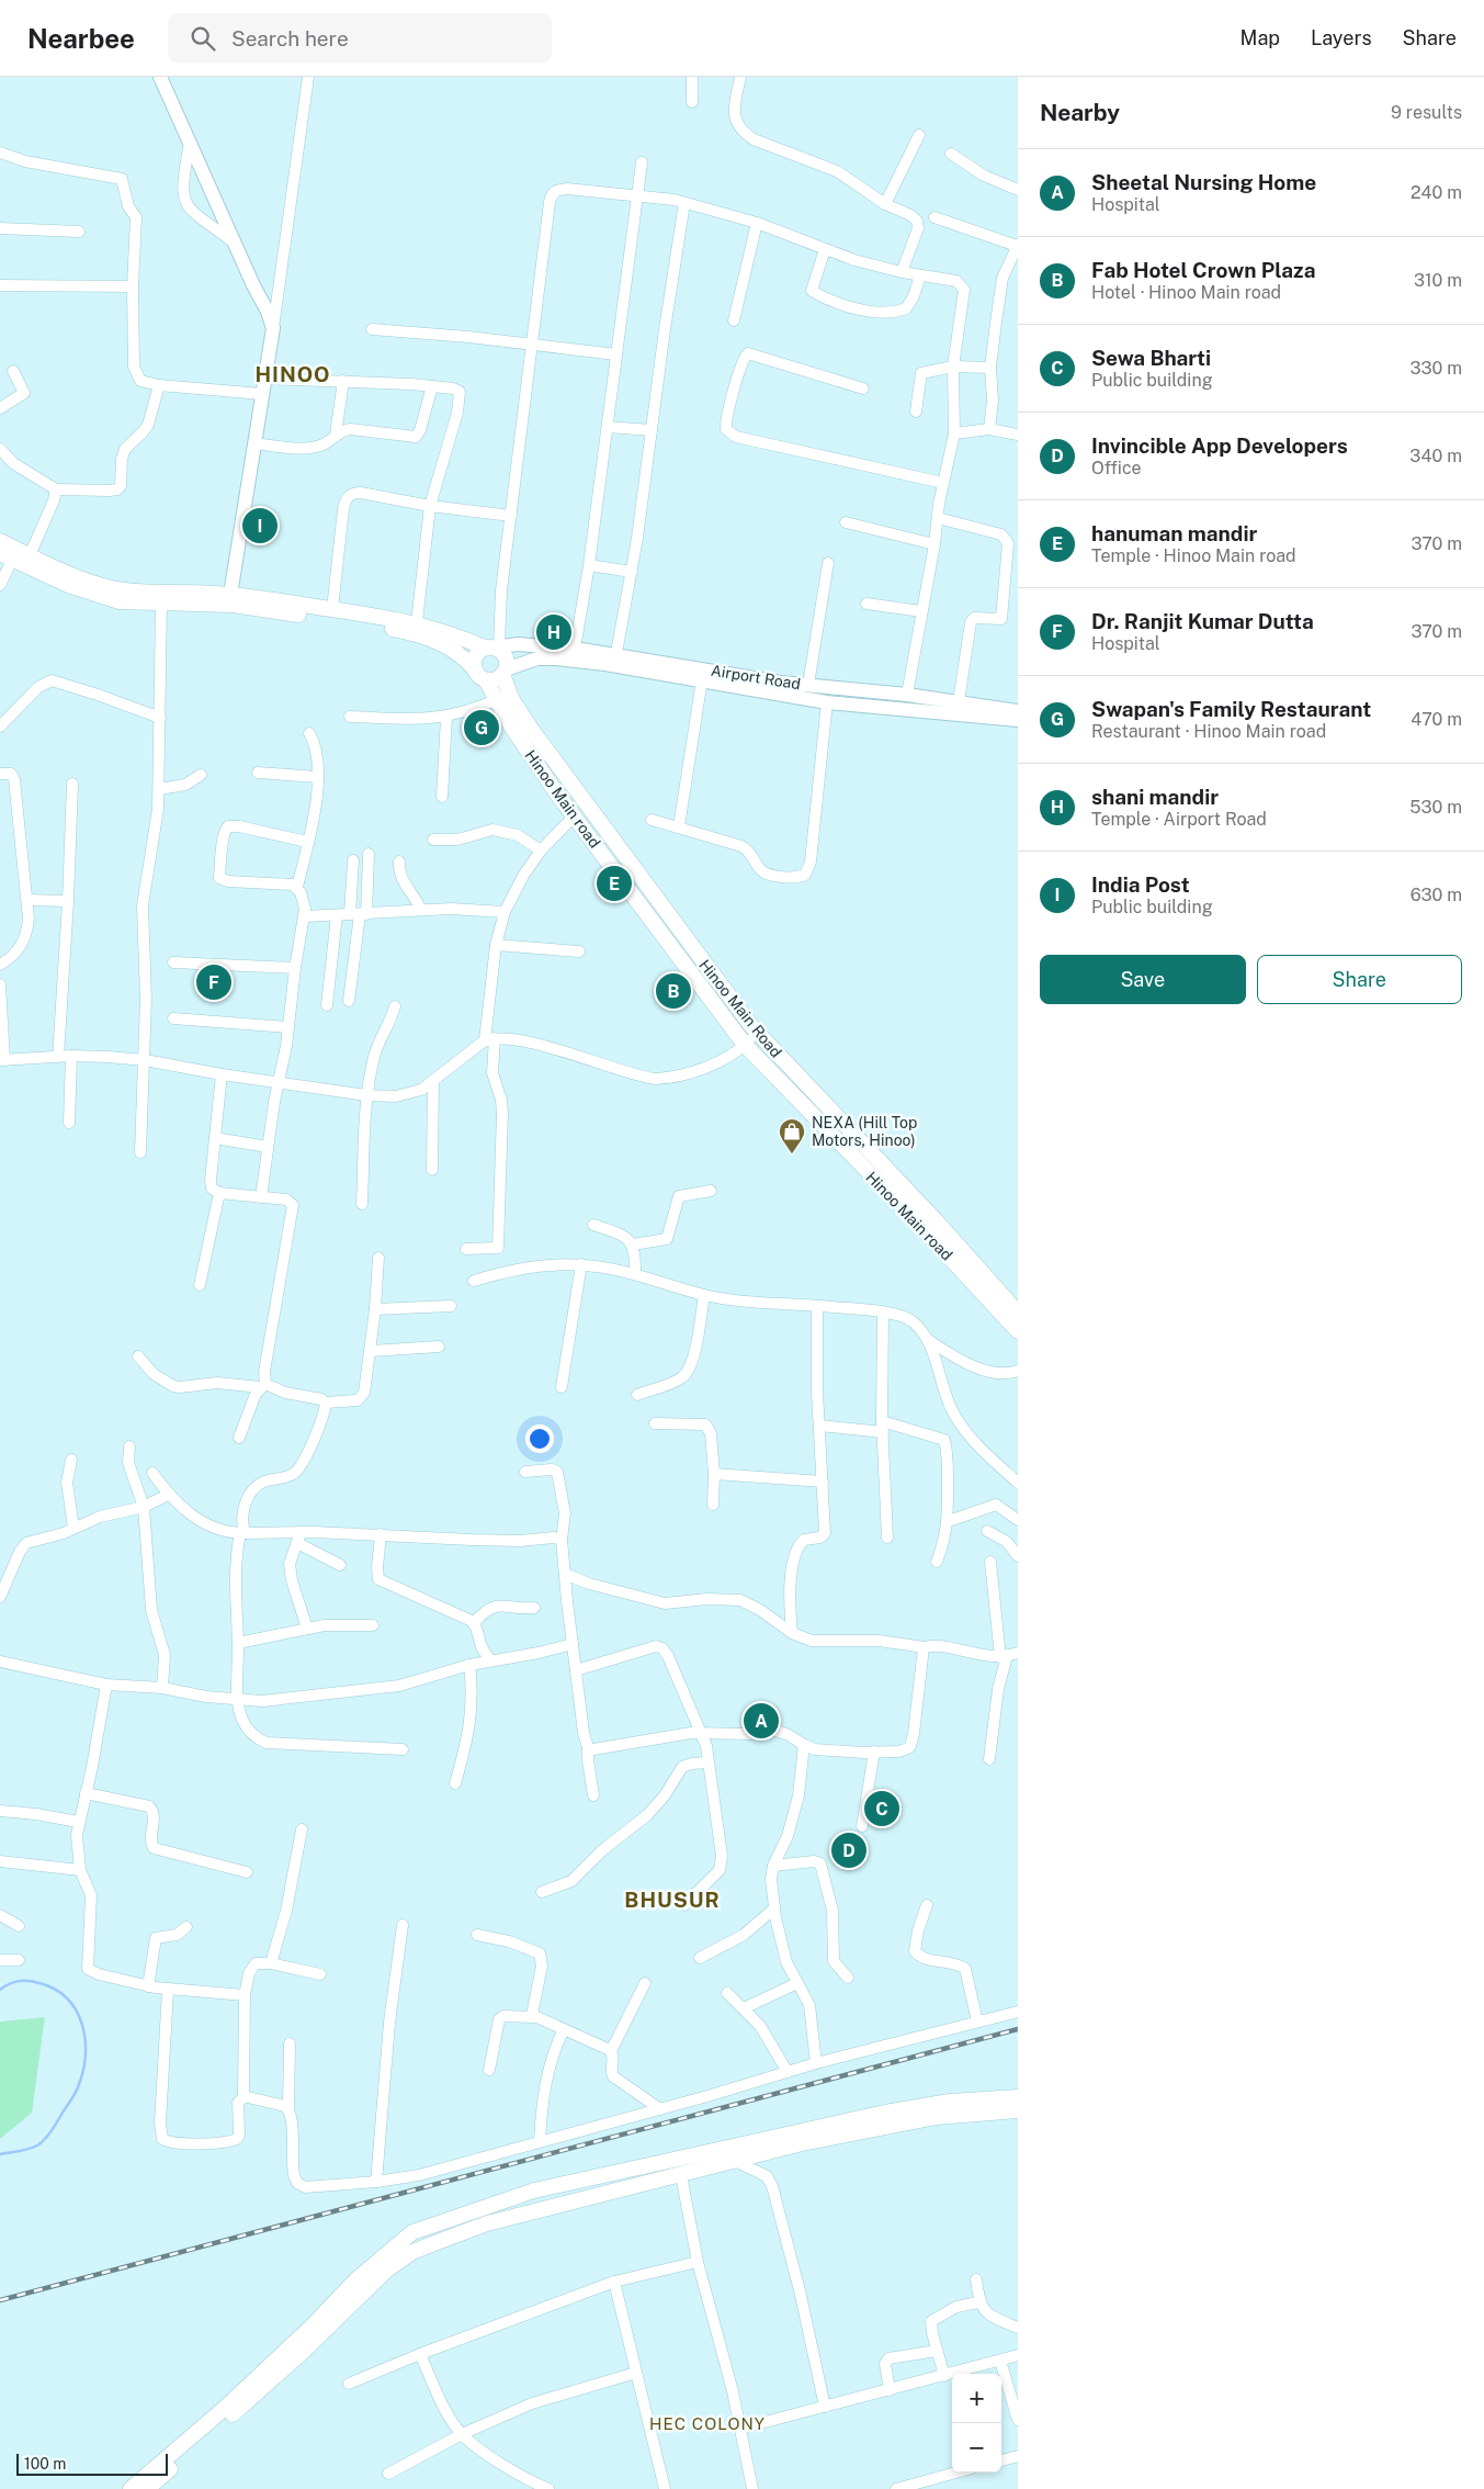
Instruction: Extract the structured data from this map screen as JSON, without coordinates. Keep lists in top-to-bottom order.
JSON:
{
  "streets": {
    "main road": ["Hinoo Main road", "Hinoo Main Road"],
    "street": ["Airport Road"]
  },
  "crossings": [
    ["Airport Road", "Hinoo Main road"],
    ["Airport Road", "Hinoo Main Road"],
    ["Hinoo Main road", "Hinoo Main Road"]
  ],
  "districts": ["HINOO", "BHUSUR", "HEC COLONY"],
  "places": {
    "shop": ["NEXA (Hill Top Motors, Hinoo)"]
  },
  "scale_bar": "100 m",
  "page": {
    "header": "Nearbee",
    "search": "Search here",
    "nav": ["Map", "Layers", "Share"],
    "heading": ["Nearby", "9 results"],
    "list": [
      {
        "mark": "A",
        "name": "Sheetal Nursing Home",
        "note": "Hospital",
        "value": "240 m"
      },
      {
        "mark": "B",
        "name": "Fab Hotel Crown Plaza",
        "note": "Hotel · Hinoo Main road",
        "value": "310 m"
      },
      {
        "mark": "C",
        "name": "Sewa Bharti",
        "note": "Public building",
        "value": "330 m"
      },
      {
        "mark": "D",
        "name": "Invincible App Developers",
        "note": "Office",
        "value": "340 m"
      },
      {
        "mark": "E",
        "name": "hanuman mandir",
        "note": "Temple · Hinoo Main road",
        "value": "370 m"
      },
      {
        "mark": "F",
        "name": "Dr. Ranjit Kumar Dutta",
        "note": "Hospital",
        "value": "370 m"
      },
      {
        "mark": "G",
        "name": "Swapan's Family Restaurant",
        "note": "Restaurant · Hinoo Main road",
        "value": "470 m"
      },
      {
        "mark": "H",
        "name": "shani mandir",
        "note": "Temple · Airport Road",
        "value": "530 m"
      },
      {
        "mark": "I",
        "name": "India Post",
        "note": "Public building",
        "value": "630 m"
      }
    ],
    "pins": [
      "I",
      "H",
      "G",
      "E",
      "F",
      "B",
      "A",
      "C",
      "D"
    ],
    "buttons": ["Save", "Share"],
    "map_buttons": ["+", "−"],
    "scale": "100 m"
  }
}
